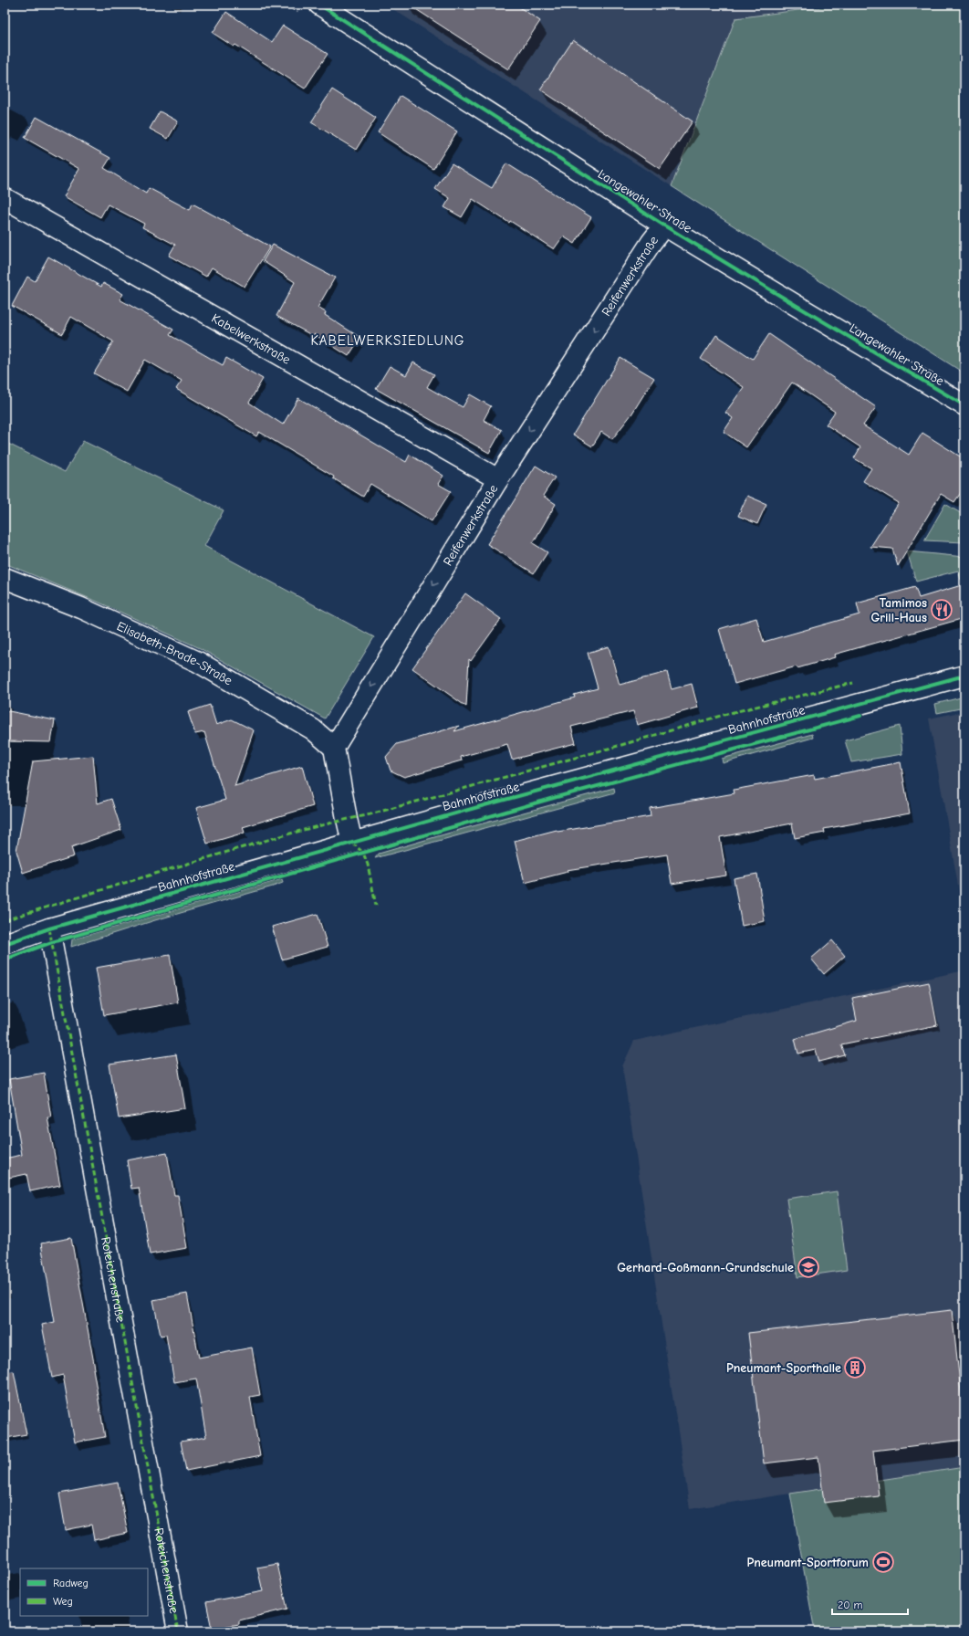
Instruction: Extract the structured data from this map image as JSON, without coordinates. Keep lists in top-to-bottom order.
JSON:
{
  "streets": {
    "street": [
      "Langewahler Straße",
      "Reifenwerkstraße",
      "Kabelwerkstraße",
      "Elisabeth-Brade-Straße",
      "Bahnhofstraße",
      "Roteichenstraße"
    ]
  },
  "crossings": [
    ["Langewahler Straße", "Reifenwerkstraße"],
    ["Reifenwerkstraße", "Kabelwerkstraße"],
    ["Reifenwerkstraße", "Elisabeth-Brade-Straße"],
    ["Bahnhofstraße", "Roteichenstraße"]
  ],
  "one_way": ["Reifenwerkstraße"],
  "districts": ["KABELWERKSIEDLUNG"],
  "places": {
    "restaurant": ["Tamimos Grill-Haus"],
    "school or university": ["Gerhard-Goßmann-Grundschule"],
    "building": ["Pneumant-Sporthalle"],
    "sports": ["Pneumant-Sportforum"]
  },
  "legend": ["Radweg", "Weg"],
  "scale_bar": "20 m"
}
